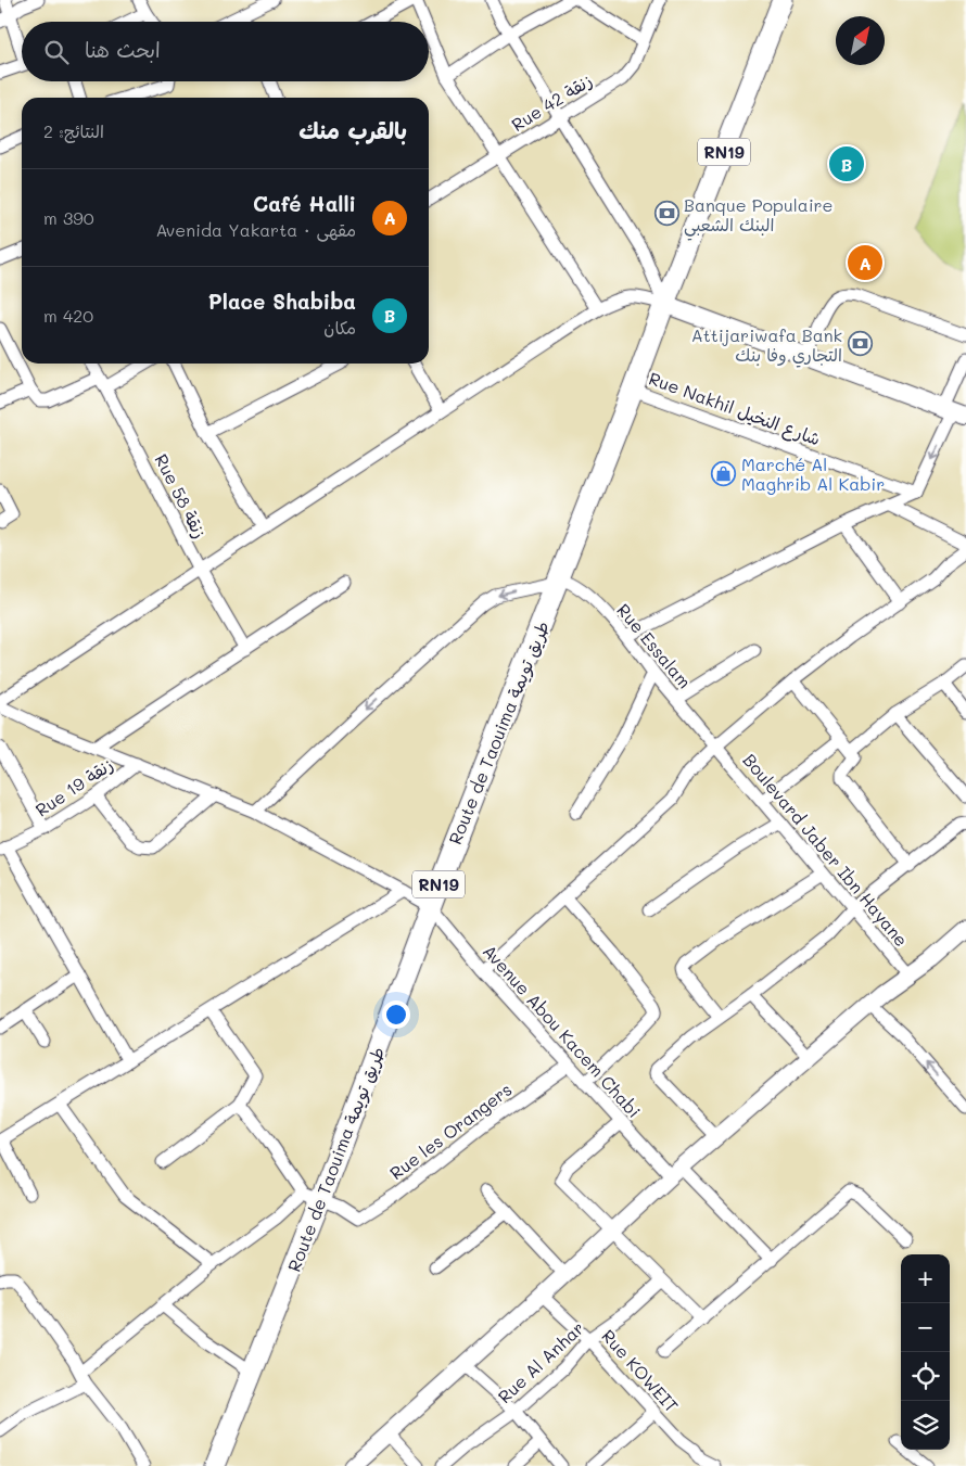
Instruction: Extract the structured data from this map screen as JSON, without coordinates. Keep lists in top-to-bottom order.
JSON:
{
  "streets": {
    "main road": ["RN19", "Route de Taouima طريق تويمة"],
    "street": [
      "Rue 42 زنقة",
      "Rue Nakhil شارع النخيل",
      "Rue 58 زنقة",
      "Rue Essalam",
      "Rue 19 زنقة",
      "Boulevard Jaber Ibn Hayane",
      "Avenue Abou Kacem Chabi",
      "Rue les Orangers",
      "Rue Al Anhar",
      "Rue KOWEIT"
    ]
  },
  "crossings": [
    ["Rue Nakhil شارع النخيل", "Route de Taouima طريق تويمة"],
    ["Rue Essalam", "Route de Taouima طريق تويمة"],
    ["Rue Essalam", "Boulevard Jaber Ibn Hayane"],
    ["Route de Taouima طريق تويمة", "Avenue Abou Kacem Chabi"],
    ["Route de Taouima طريق تويمة", "Rue les Orangers"],
    ["Rue 19 زنقة", "Avenue Abou Kacem Chabi"],
    ["Avenue Abou Kacem Chabi", "Rue les Orangers"],
    ["Rue Al Anhar", "Rue KOWEIT"]
  ],
  "places": {
    "bank": ["Banque Populaire البنك الشعبي", "Attijariwafa Bank التجاري وفا بنك"],
    "shop": ["Marché Al Maghrib Al Kabir"]
  },
  "north": "top right",
  "page": {
    "search": "ابحث هنا",
    "heading": ["بالقرب منك", "النتائج: 2"],
    "pins": ["B", "A"],
    "list": [
      {
        "mark": "A",
        "name": "Café Halli",
        "note": "مقهى · Avenida Yakarta",
        "value": "390 m"
      },
      {
        "mark": "B",
        "name": "Place Shabiba",
        "note": "مكان",
        "value": "420 m"
      }
    ],
    "map_buttons": ["+", "−"]
  }
}
